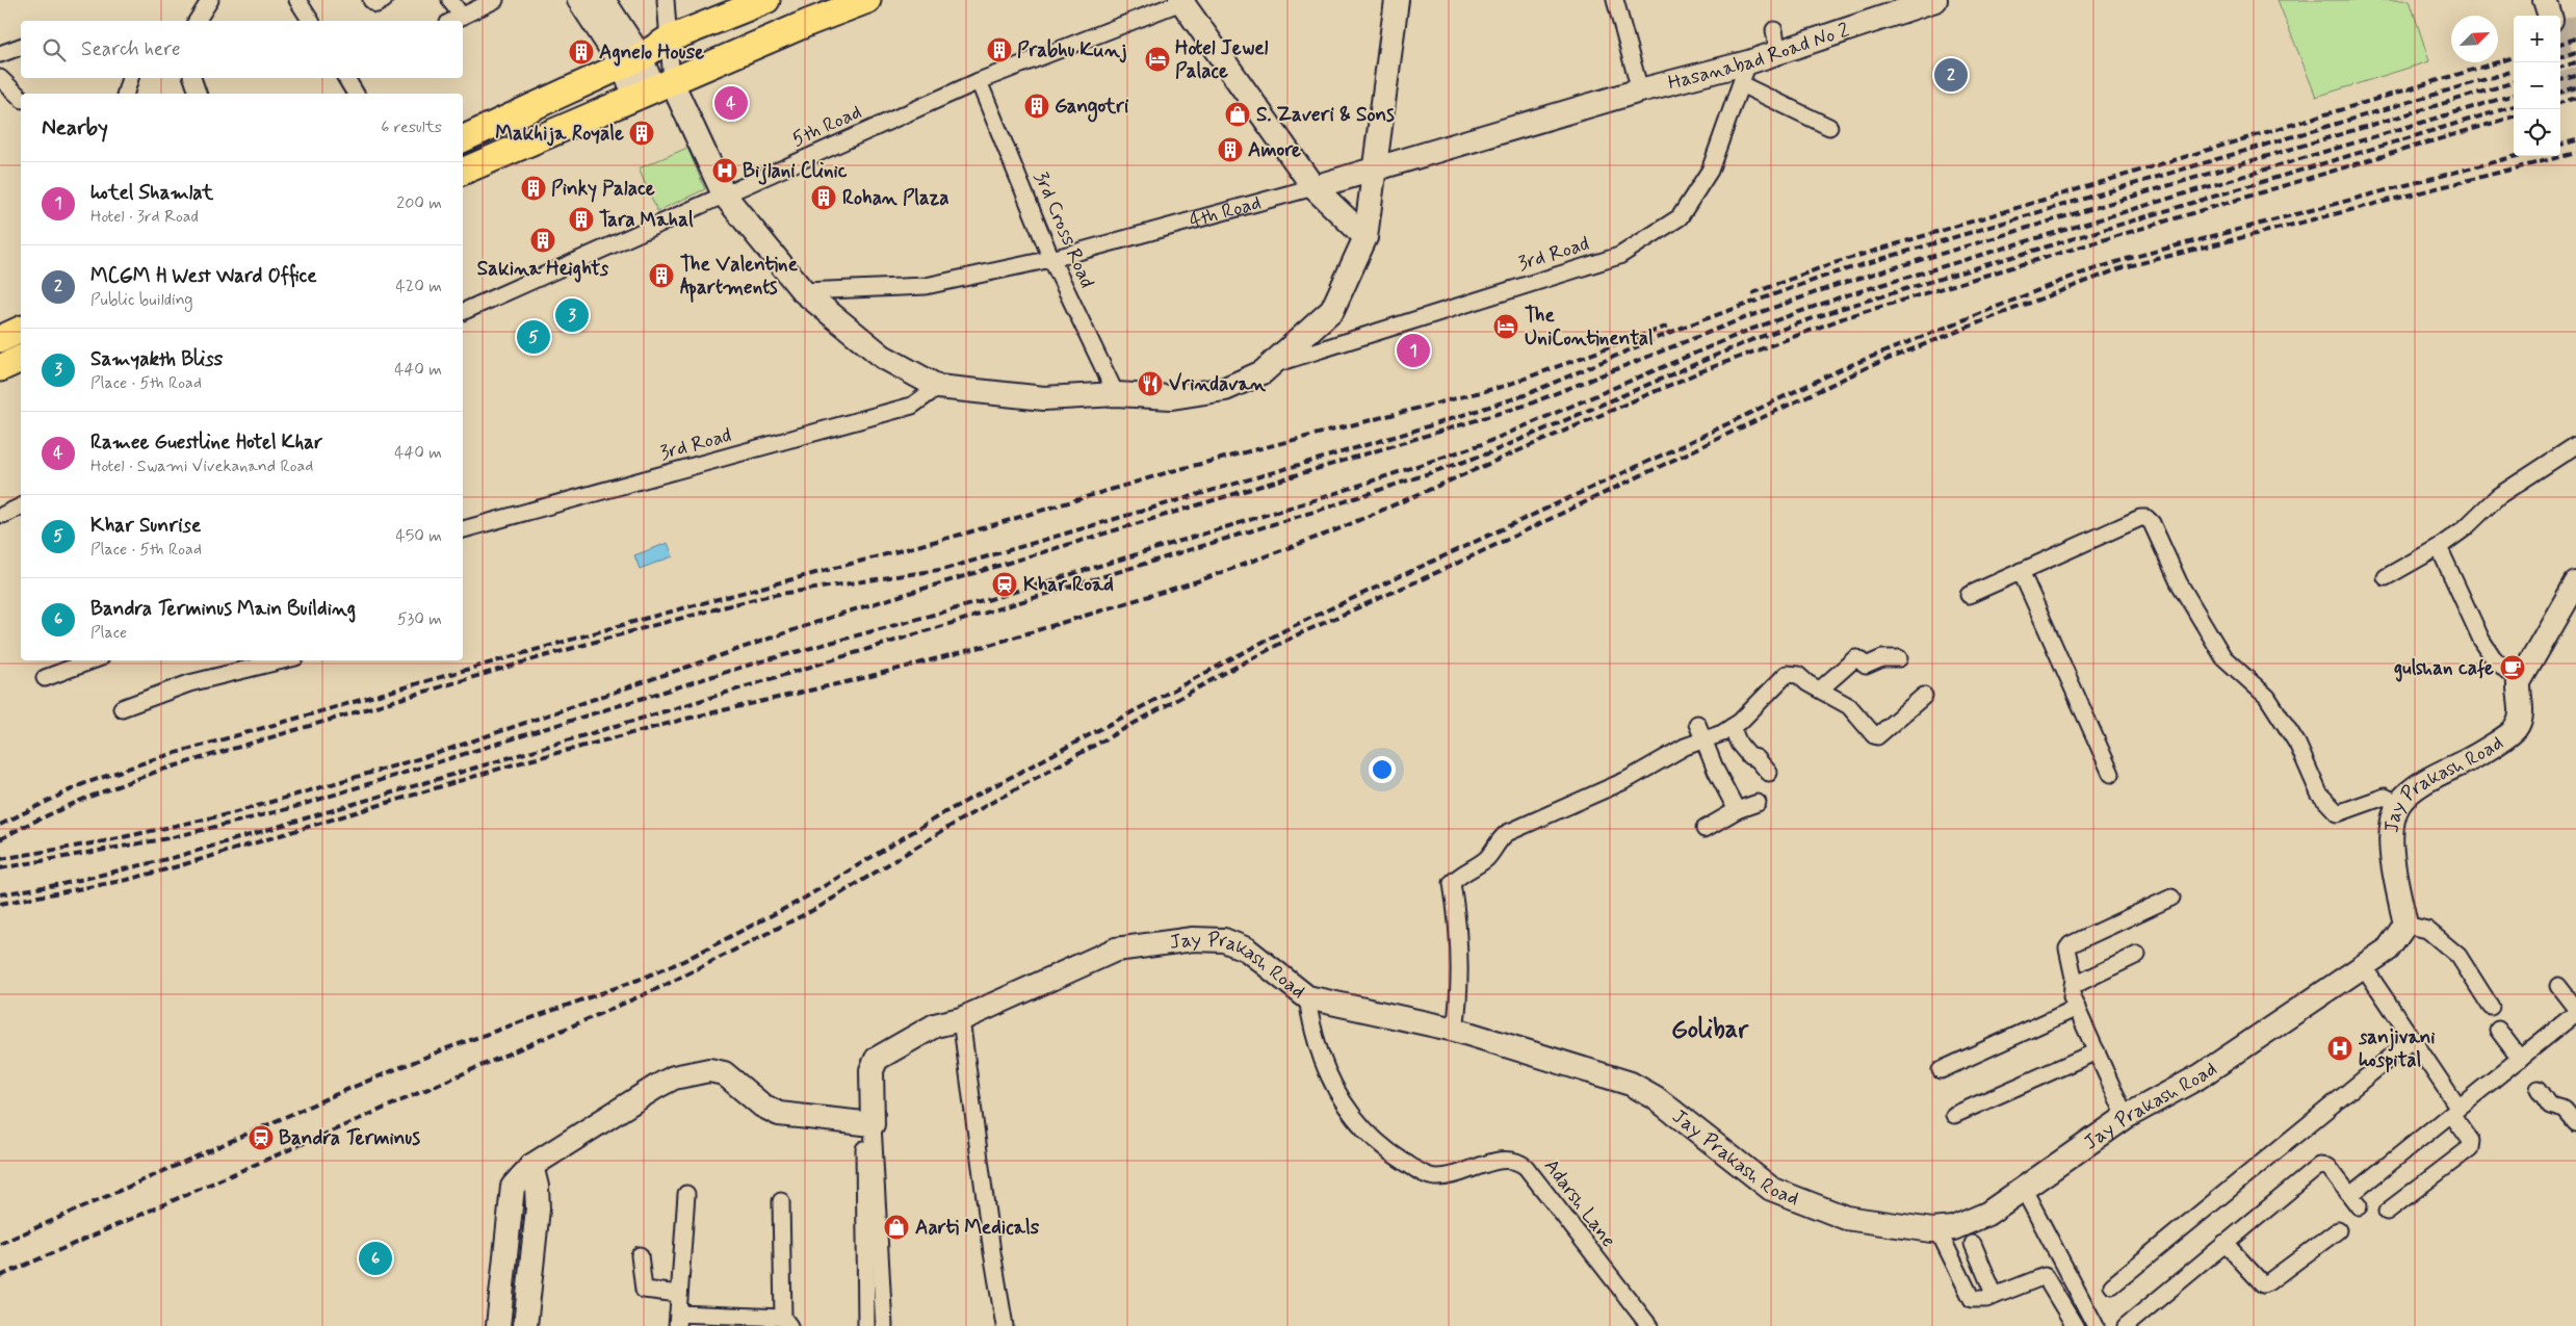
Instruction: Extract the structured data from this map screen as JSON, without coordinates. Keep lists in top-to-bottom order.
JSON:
{
  "streets": {
    "street": [
      "Hasanabad Road No 2",
      "5th Road",
      "4th Road",
      "3rd Cross Road",
      "3rd Road",
      "Jay Prakash Road",
      "Adarsh Lane"
    ]
  },
  "crossings": [
    ["Hasanabad Road No 2", "4th Road"],
    ["Hasanabad Road No 2", "3rd Road"],
    ["5th Road", "3rd Cross Road"],
    ["4th Road", "3rd Cross Road"],
    ["Jay Prakash Road", "Adarsh Lane"]
  ],
  "districts": ["Golibar"],
  "places": {
    "building": [
      "Prabhu Kunj",
      "Agnelo House",
      "Gangotri",
      "Makhija Royale",
      "Amore",
      "Pinky Palace",
      "Rohan Plaza",
      "Tara Mahal",
      "Sakina Heights",
      "The Valentine Apartments"
    ],
    "hotel": ["Hotel Jewel Palace", "The UniContinental"],
    "shop": ["S. Zaveri & Sons", "Aarti Medicals"],
    "hospital": ["Bijlani Clinic", "sanjivani hospital"],
    "restaurant": ["Vrindavan"],
    "station": ["Khar Road", "Bandra Terminus"],
    "cafe": ["gulshan cafe"]
  },
  "north": "top right",
  "page": {
    "map_buttons": ["+", "−"],
    "search": "Search here",
    "pins": [
      "2",
      "4",
      "3",
      "5",
      "1",
      "6"
    ],
    "heading": ["Nearby", "6 results"],
    "list": [
      {
        "mark": "1",
        "name": "hotel Shamlat",
        "note": "Hotel · 3rd Road",
        "value": "200 m"
      },
      {
        "mark": "2",
        "name": "MCGM H West Ward Office",
        "note": "Public building",
        "value": "420 m"
      },
      {
        "mark": "3",
        "name": "Samyakth Bliss",
        "note": "Place · 5th Road",
        "value": "440 m"
      },
      {
        "mark": "4",
        "name": "Ramee Guestline Hotel Khar",
        "note": "Hotel · Swami Vivekanand Road",
        "value": "440 m"
      },
      {
        "mark": "5",
        "name": "Khar Sunrise",
        "note": "Place · 5th Road",
        "value": "450 m"
      },
      {
        "mark": "6",
        "name": "Bandra Terminus Main Building",
        "note": "Place",
        "value": "530 m"
      }
    ]
  }
}
